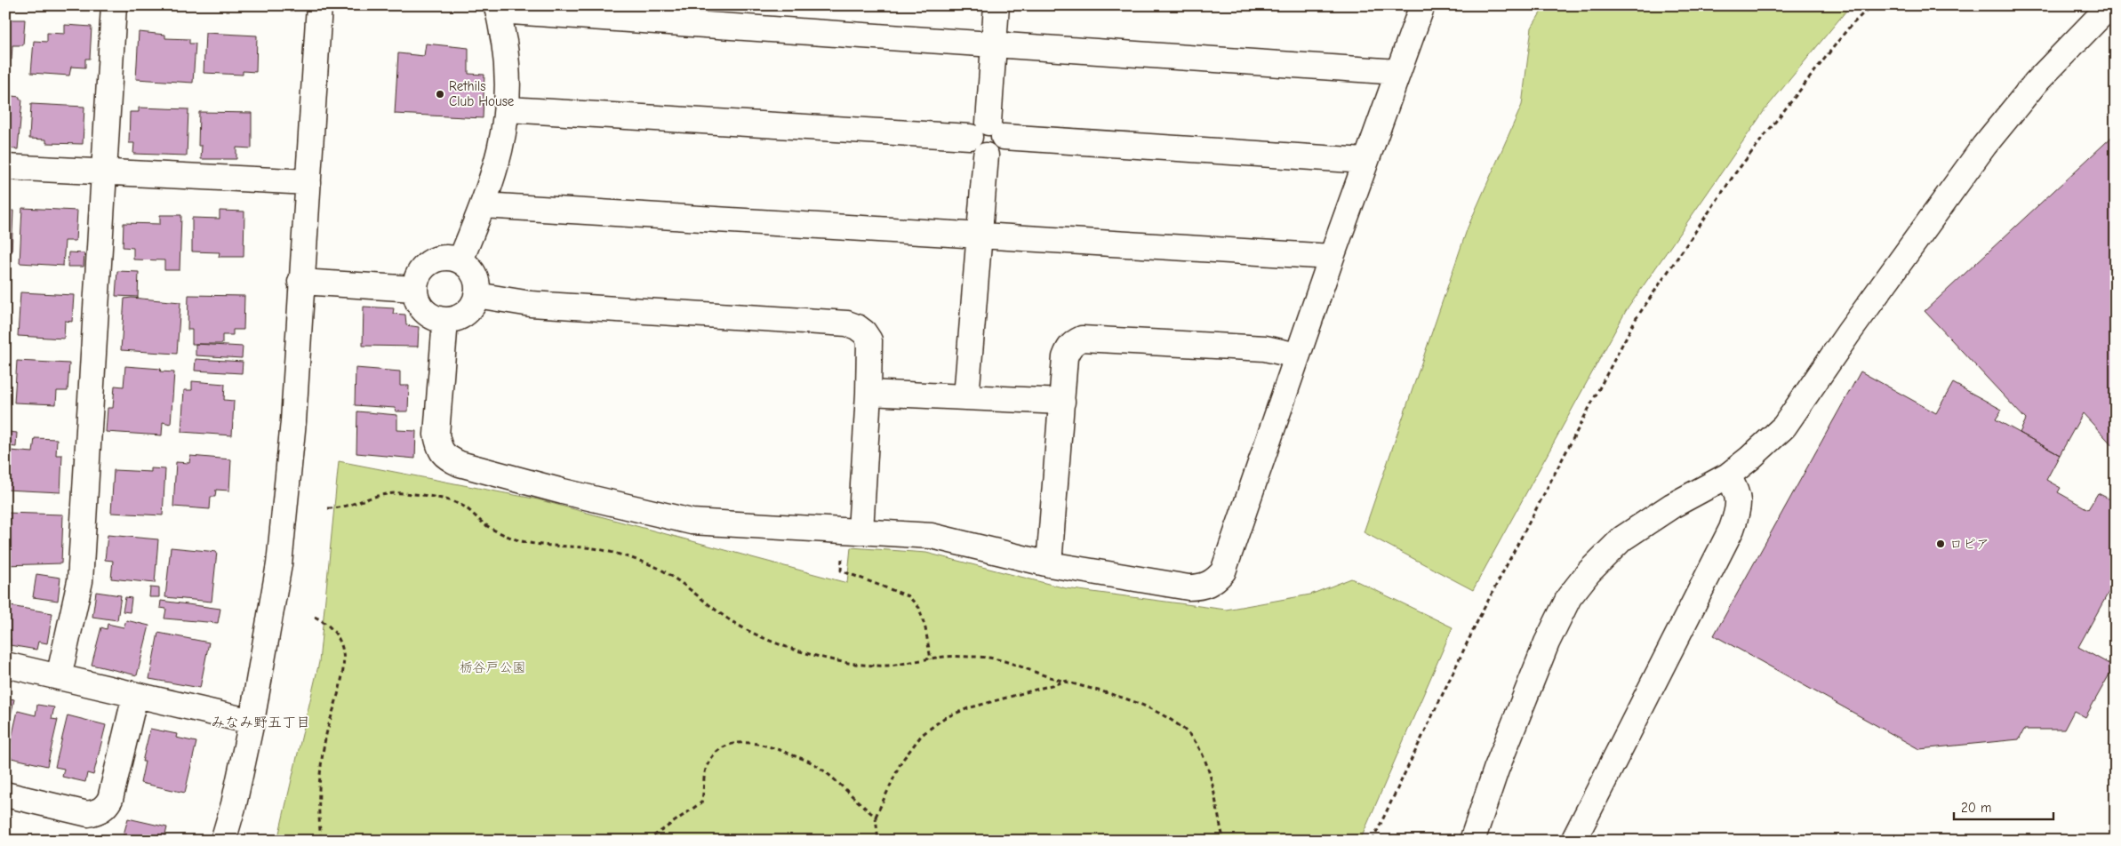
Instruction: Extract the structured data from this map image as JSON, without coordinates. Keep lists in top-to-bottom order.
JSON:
{
  "districts": ["みなみ野五丁目"],
  "parks": ["栃谷戸公園"],
  "places": ["Rethils Club House", "ロピア"],
  "scale_bar": "20 m"
}
